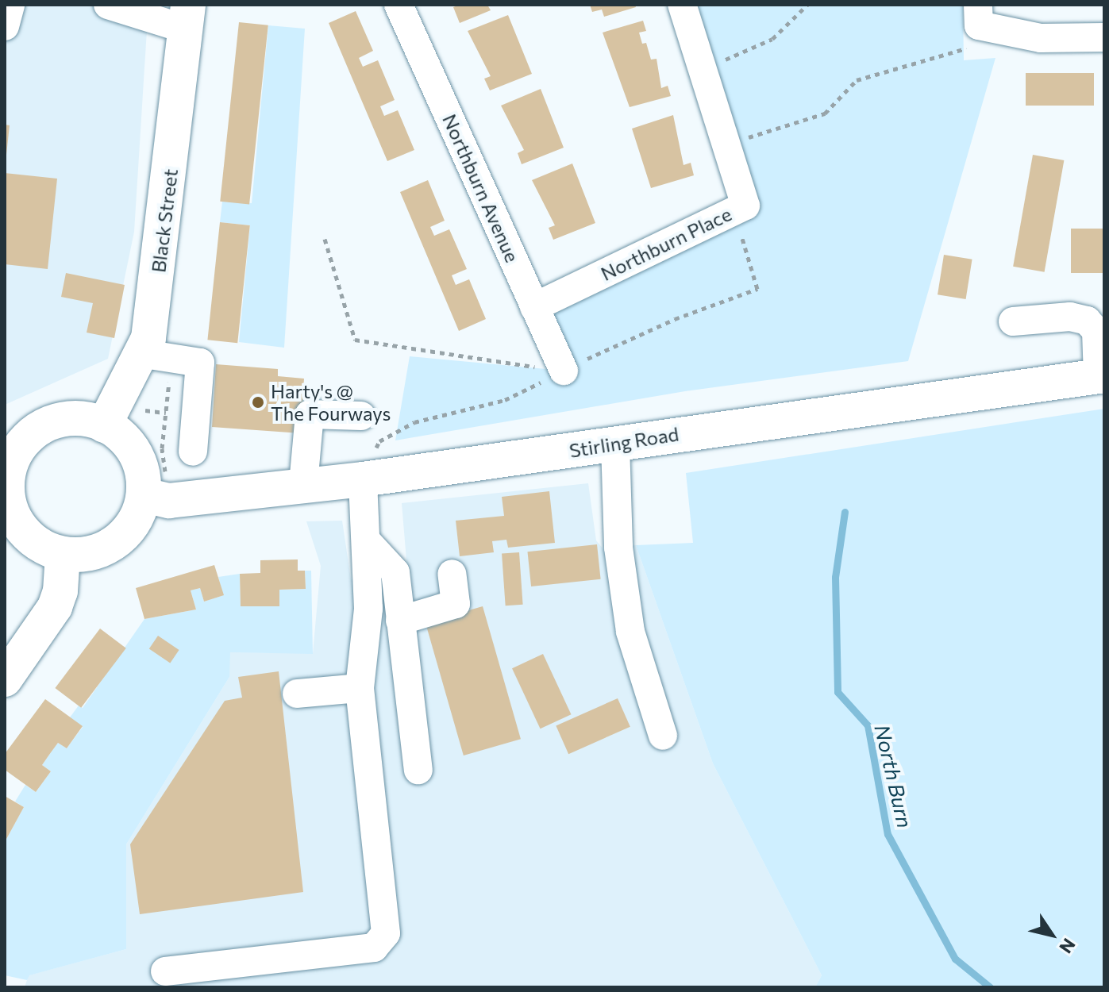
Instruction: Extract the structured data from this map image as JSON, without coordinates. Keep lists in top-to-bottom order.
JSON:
{
  "streets": {
    "main road": ["Black Street", "Stirling Road"],
    "street": ["Northburn Avenue", "Northburn Place"]
  },
  "crossings": [
    ["Northburn Avenue", "Northburn Place"],
    ["Black Street", "Stirling Road"]
  ],
  "water": ["North Burn"],
  "places": ["Harty's @ The Fourways"],
  "north": "bottom right"
}
